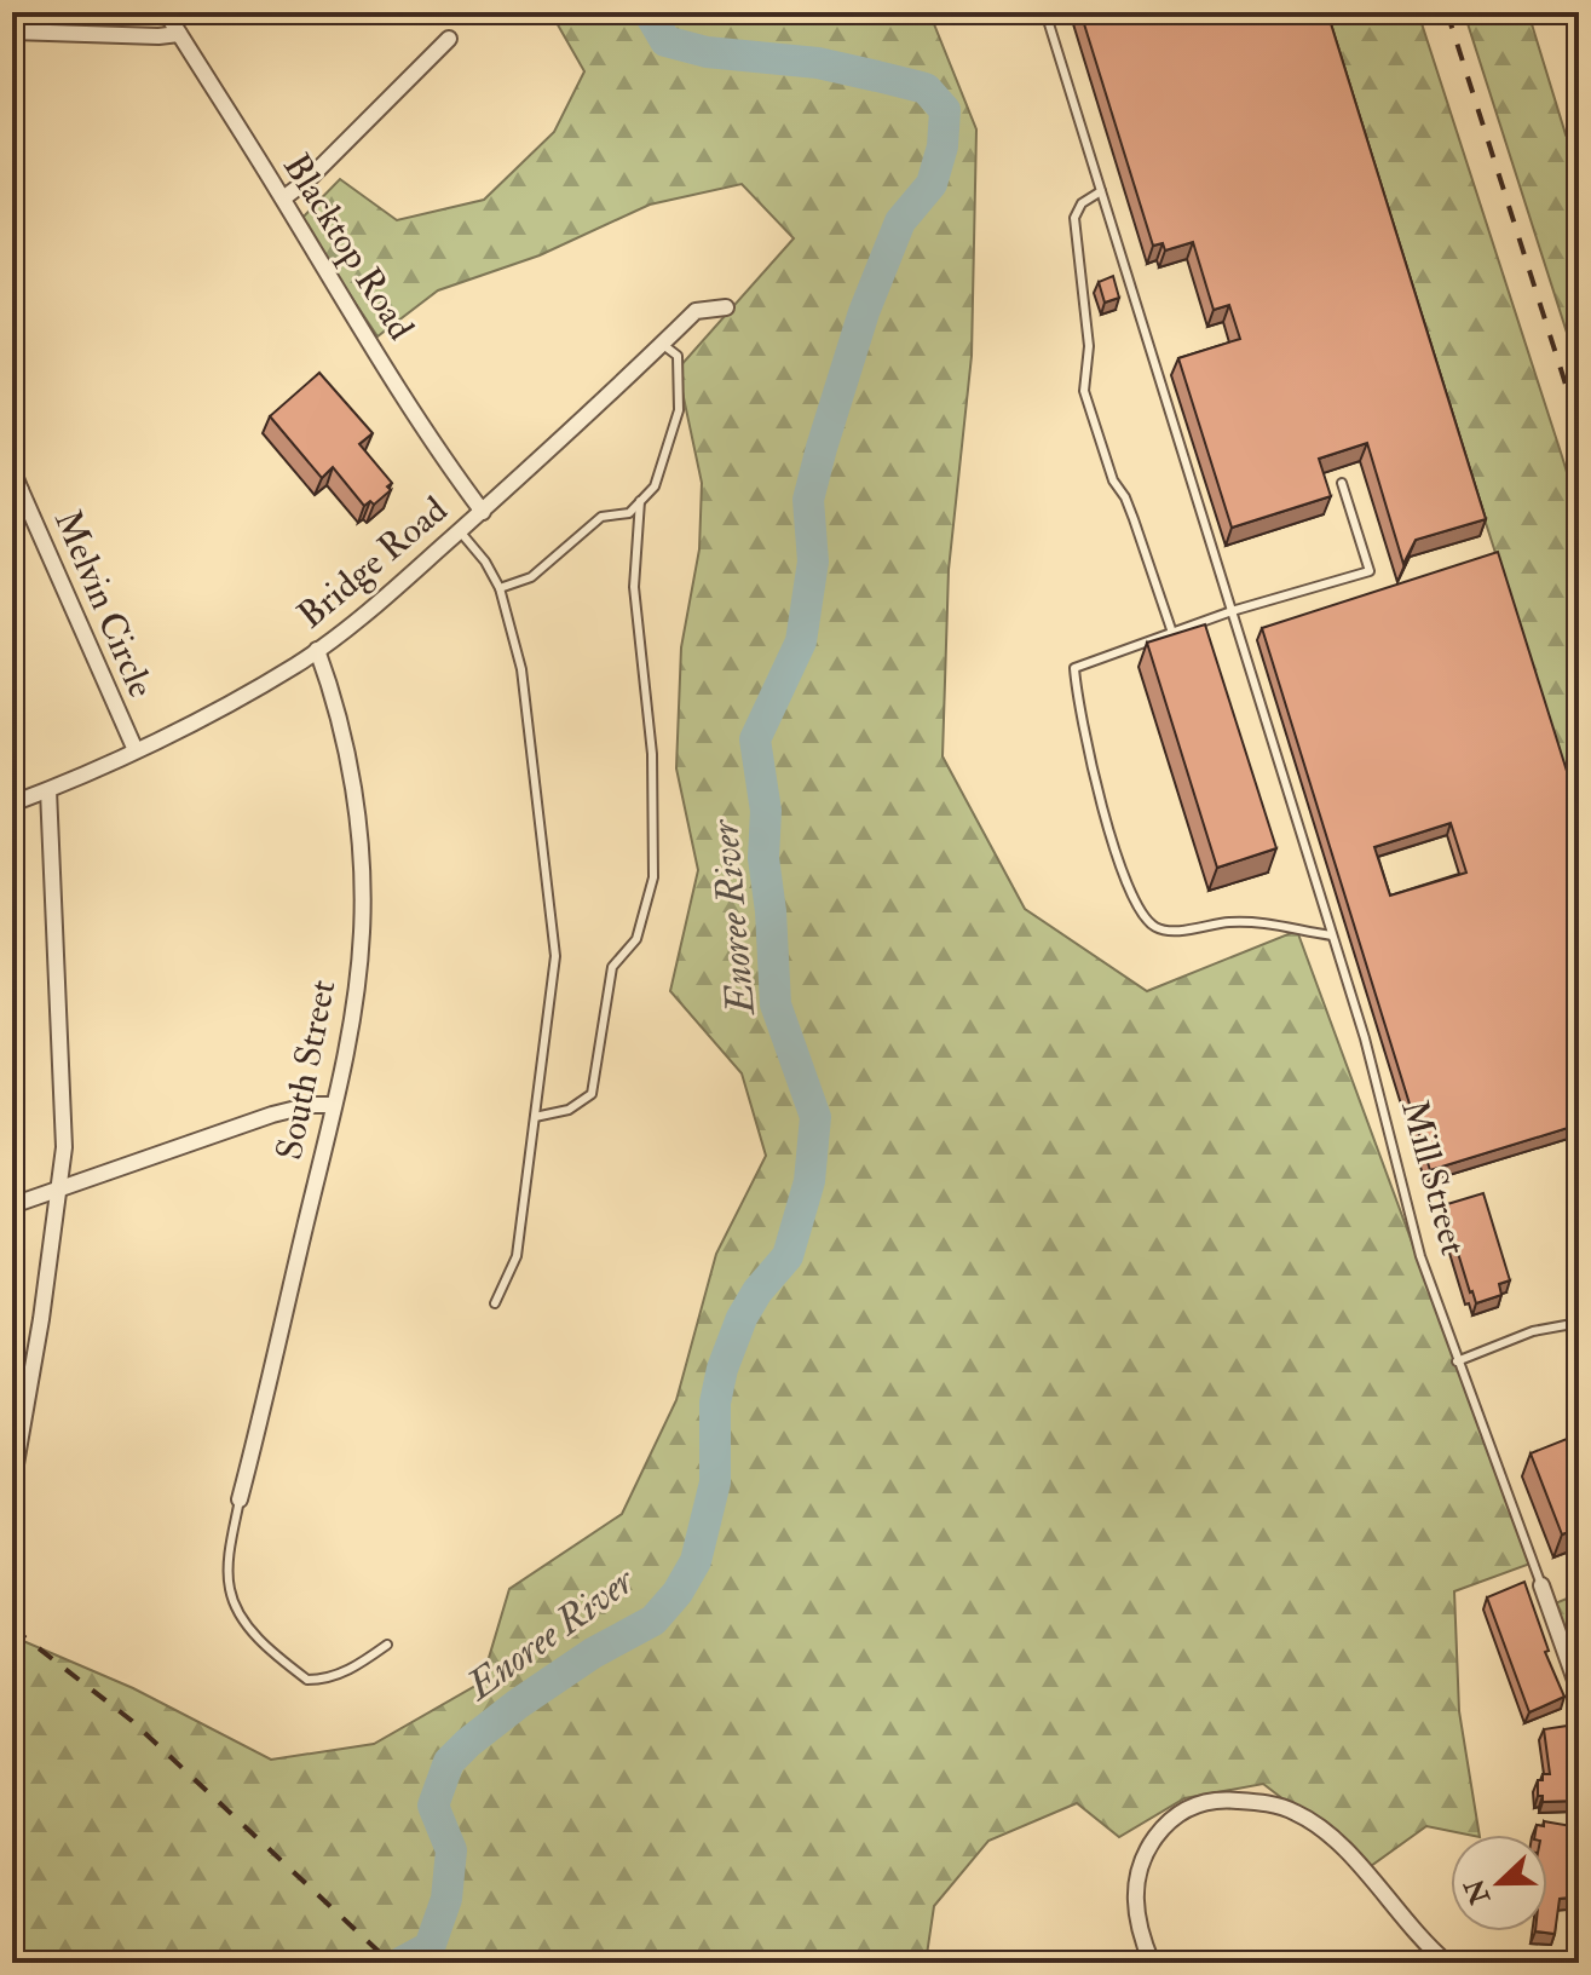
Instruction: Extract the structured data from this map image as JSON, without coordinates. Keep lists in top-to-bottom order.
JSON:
{
  "streets": {
    "street": [
      "Blacktop Road",
      "Bridge Road",
      "Melvin Circle",
      "South Street",
      "Mill Street"
    ]
  },
  "crossings": [
    ["Blacktop Road", "Bridge Road"],
    ["Bridge Road", "Melvin Circle"],
    ["Bridge Road", "South Street"]
  ],
  "water": ["Enoree River"],
  "north": "left"
}
